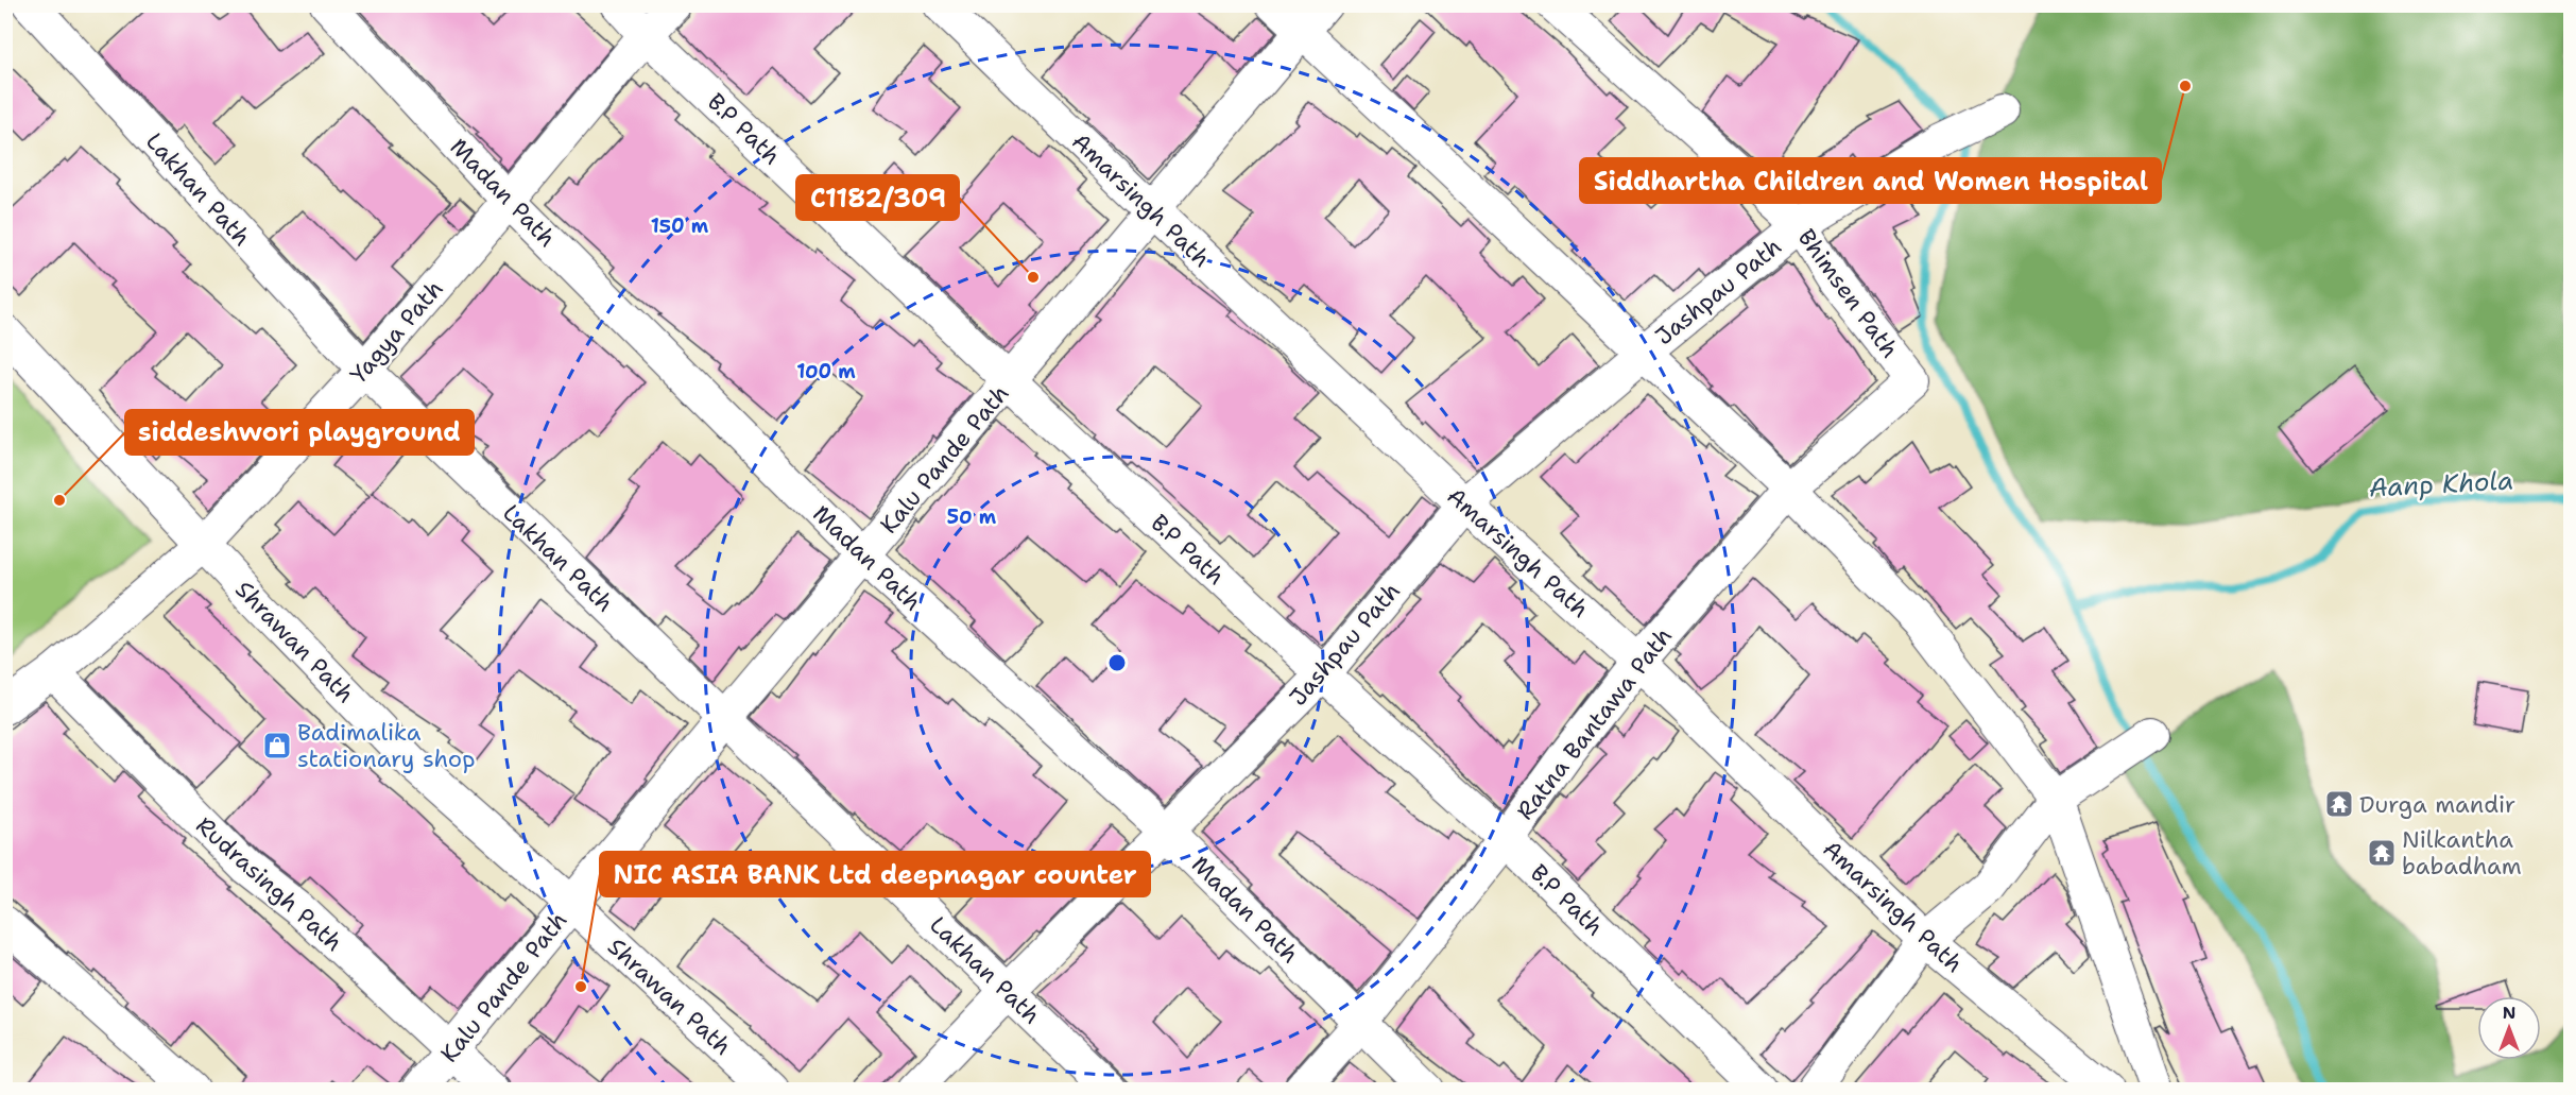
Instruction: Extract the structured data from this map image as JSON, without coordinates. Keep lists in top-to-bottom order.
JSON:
{
  "streets": {
    "street": [
      "B.P Path",
      "Lakhan Path",
      "Madan Path",
      "Amarsingh Path",
      "Jashpau Path",
      "Bhimsen Path",
      "Yagya Path",
      "Kalu Pande Path",
      "Shrawan Path",
      "Ratna Bantawa Path",
      "Rudrasingh Path"
    ]
  },
  "crossings": [
    ["B.P Path", "Jashpau Path"],
    ["B.P Path", "Yagya Path"],
    ["B.P Path", "Kalu Pande Path"],
    ["B.P Path", "Ratna Bantawa Path"],
    ["Lakhan Path", "Jashpau Path"],
    ["Lakhan Path", "Yagya Path"],
    ["Lakhan Path", "Kalu Pande Path"],
    ["Madan Path", "Jashpau Path"],
    ["Madan Path", "Yagya Path"],
    ["Madan Path", "Kalu Pande Path"],
    ["Madan Path", "Ratna Bantawa Path"],
    ["Amarsingh Path", "Jashpau Path"],
    ["Amarsingh Path", "Kalu Pande Path"],
    ["Amarsingh Path", "Ratna Bantawa Path"],
    ["Jashpau Path", "Bhimsen Path"],
    ["Bhimsen Path", "Ratna Bantawa Path"],
    ["Yagya Path", "Shrawan Path"],
    ["Yagya Path", "Rudrasingh Path"],
    ["Kalu Pande Path", "Shrawan Path"],
    ["Kalu Pande Path", "Rudrasingh Path"]
  ],
  "water": ["Aanp Khola"],
  "places": {
    "other": [
      "Siddhartha Children and Women Hospital",
      "C1182/309",
      "siddeshwori playground",
      "NIC ASIA BANK Ltd deepnagar counter"
    ],
    "shop": ["Badimalika stationary shop"],
    "temple": ["Durga mandir", "Nilkantha babadham"]
  },
  "north": "top",
  "rings": ["150 m", "100 m", "50 m"]
}
